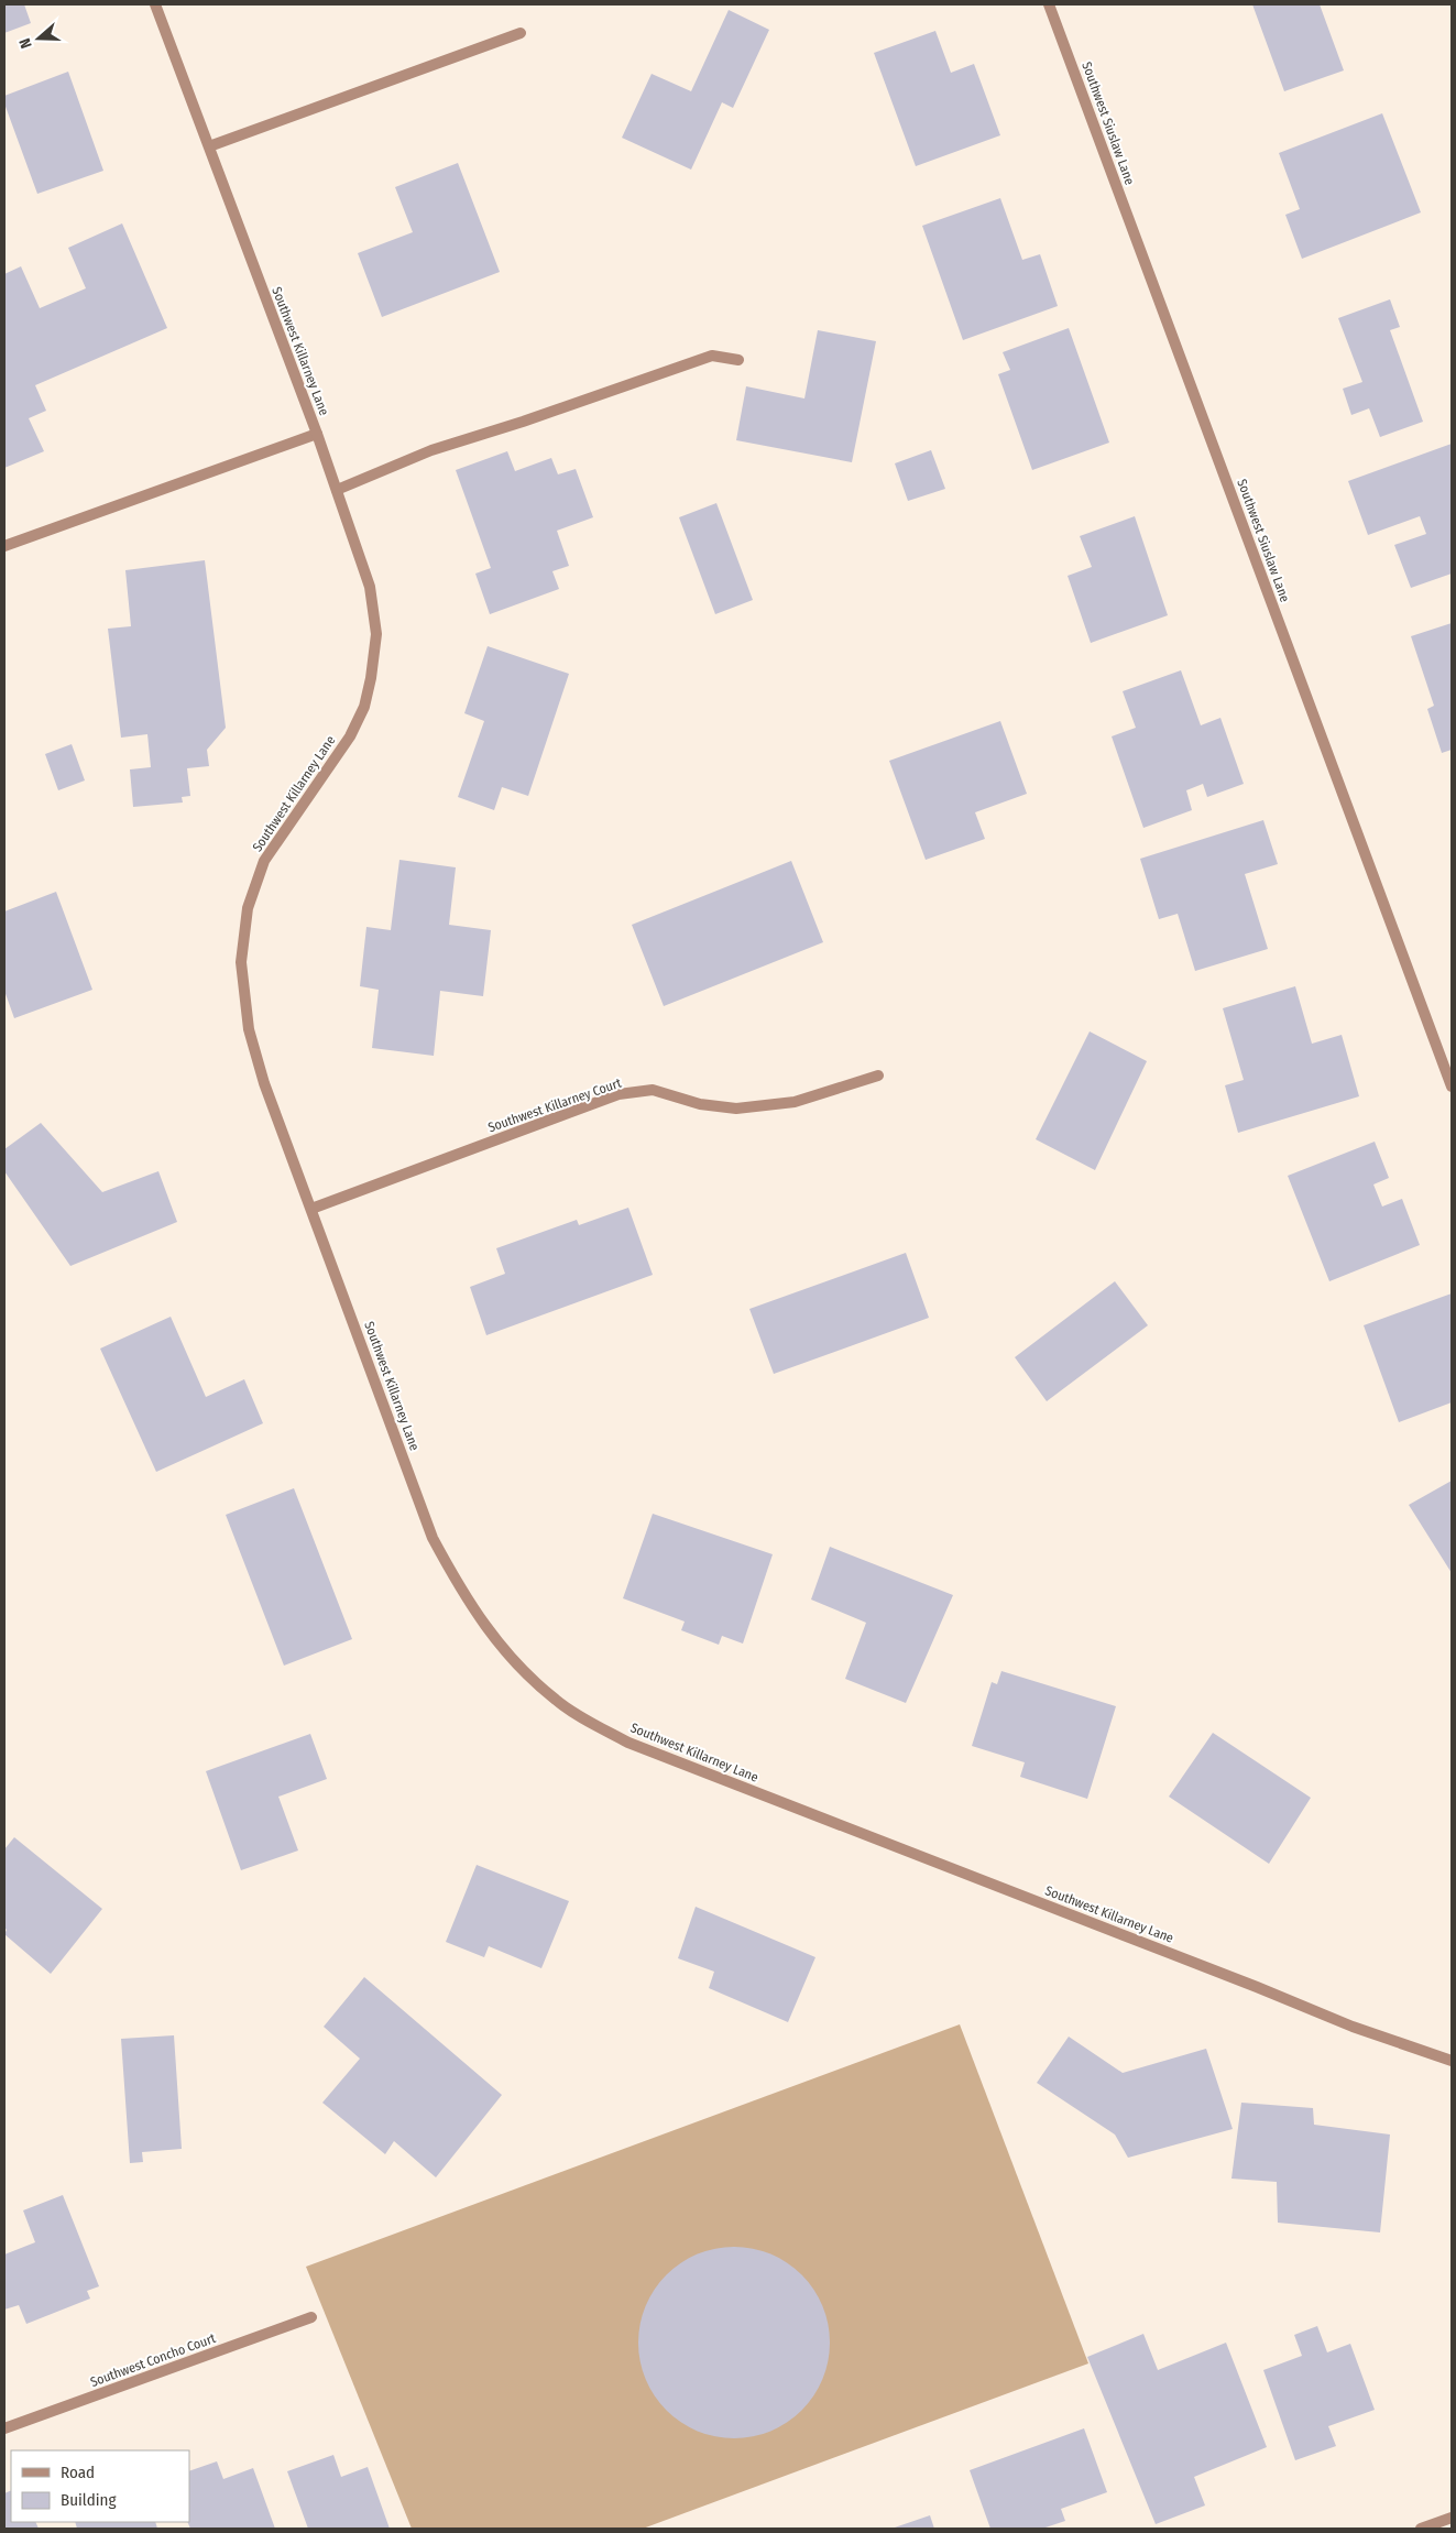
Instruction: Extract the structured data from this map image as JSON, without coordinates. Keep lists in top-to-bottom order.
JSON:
{
  "streets": {
    "street": [
      "Southwest Siuslaw Lane",
      "Southwest Killarney Lane",
      "Southwest Killarney Court",
      "Southwest Concho Court"
    ]
  },
  "crossings": [
    ["Southwest Killarney Lane", "Southwest Killarney Court"]
  ],
  "legend": ["Road", "Building"],
  "north": "left"
}
